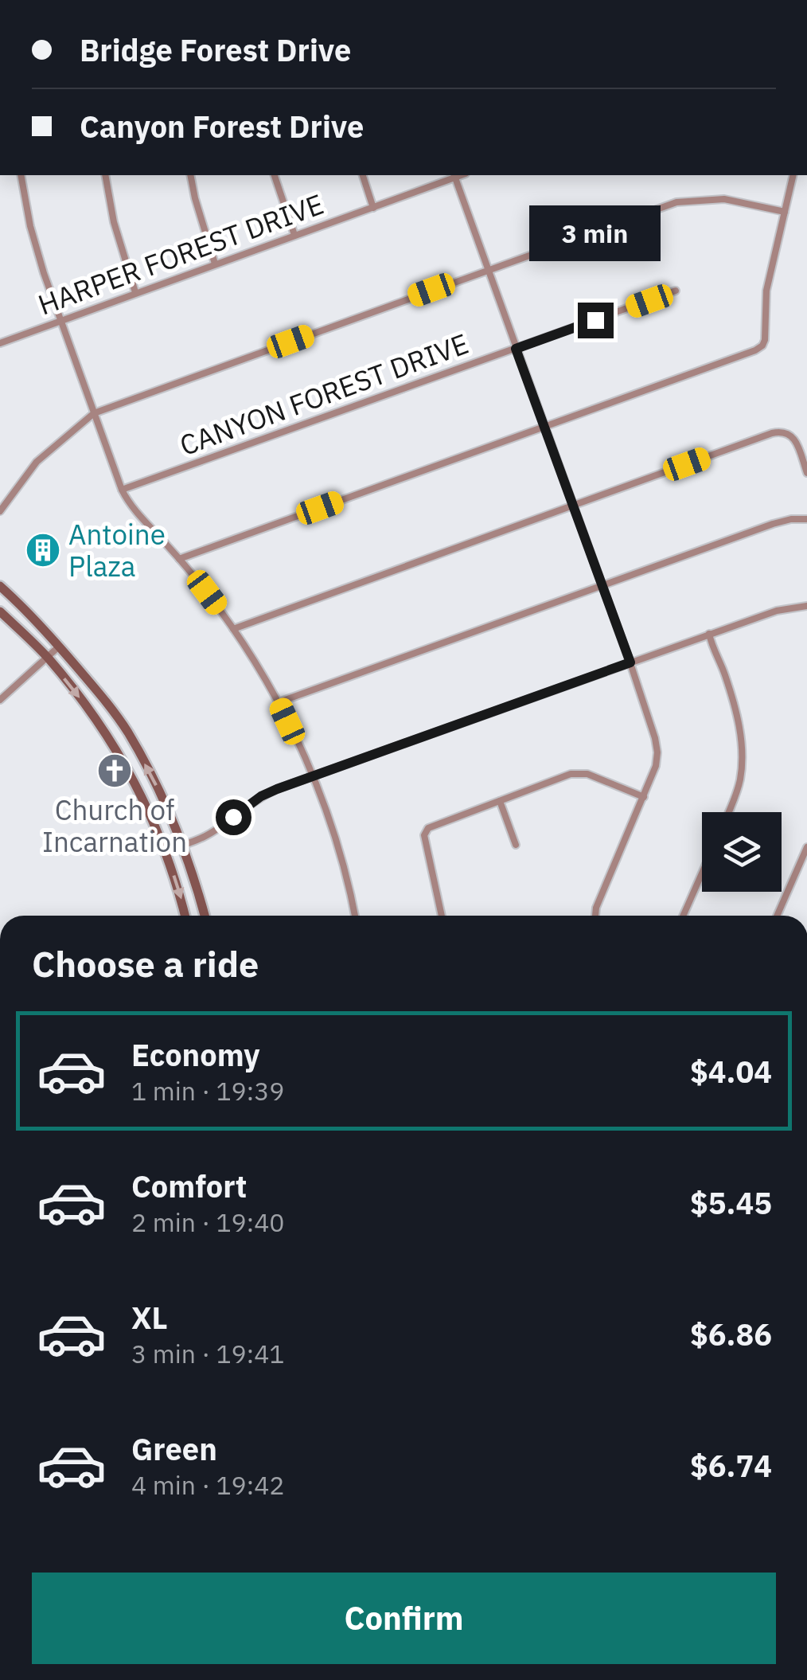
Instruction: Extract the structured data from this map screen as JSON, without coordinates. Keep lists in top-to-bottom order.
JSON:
{
  "streets": {
    "street": ["HARPER FOREST DRIVE", "CANYON FOREST DRIVE"]
  },
  "places": {
    "building": ["Antoine Plaza"],
    "church": ["Church of Incarnation"]
  },
  "page": {
    "banner": ["Bridge Forest Drive", "Canyon Forest Drive"],
    "bubble": "3 min",
    "heading": "Choose a ride",
    "list": [
      {
        "name": "Economy",
        "note": "1 min · 19:39",
        "value": "$4.04"
      },
      {
        "name": "Comfort",
        "note": "2 min · 19:40",
        "value": "$5.45"
      },
      {
        "name": "XL",
        "note": "3 min · 19:41",
        "value": "$6.86"
      },
      {
        "name": "Green",
        "note": "4 min · 19:42",
        "value": "$6.74"
      }
    ],
    "buttons": "Confirm"
  }
}
